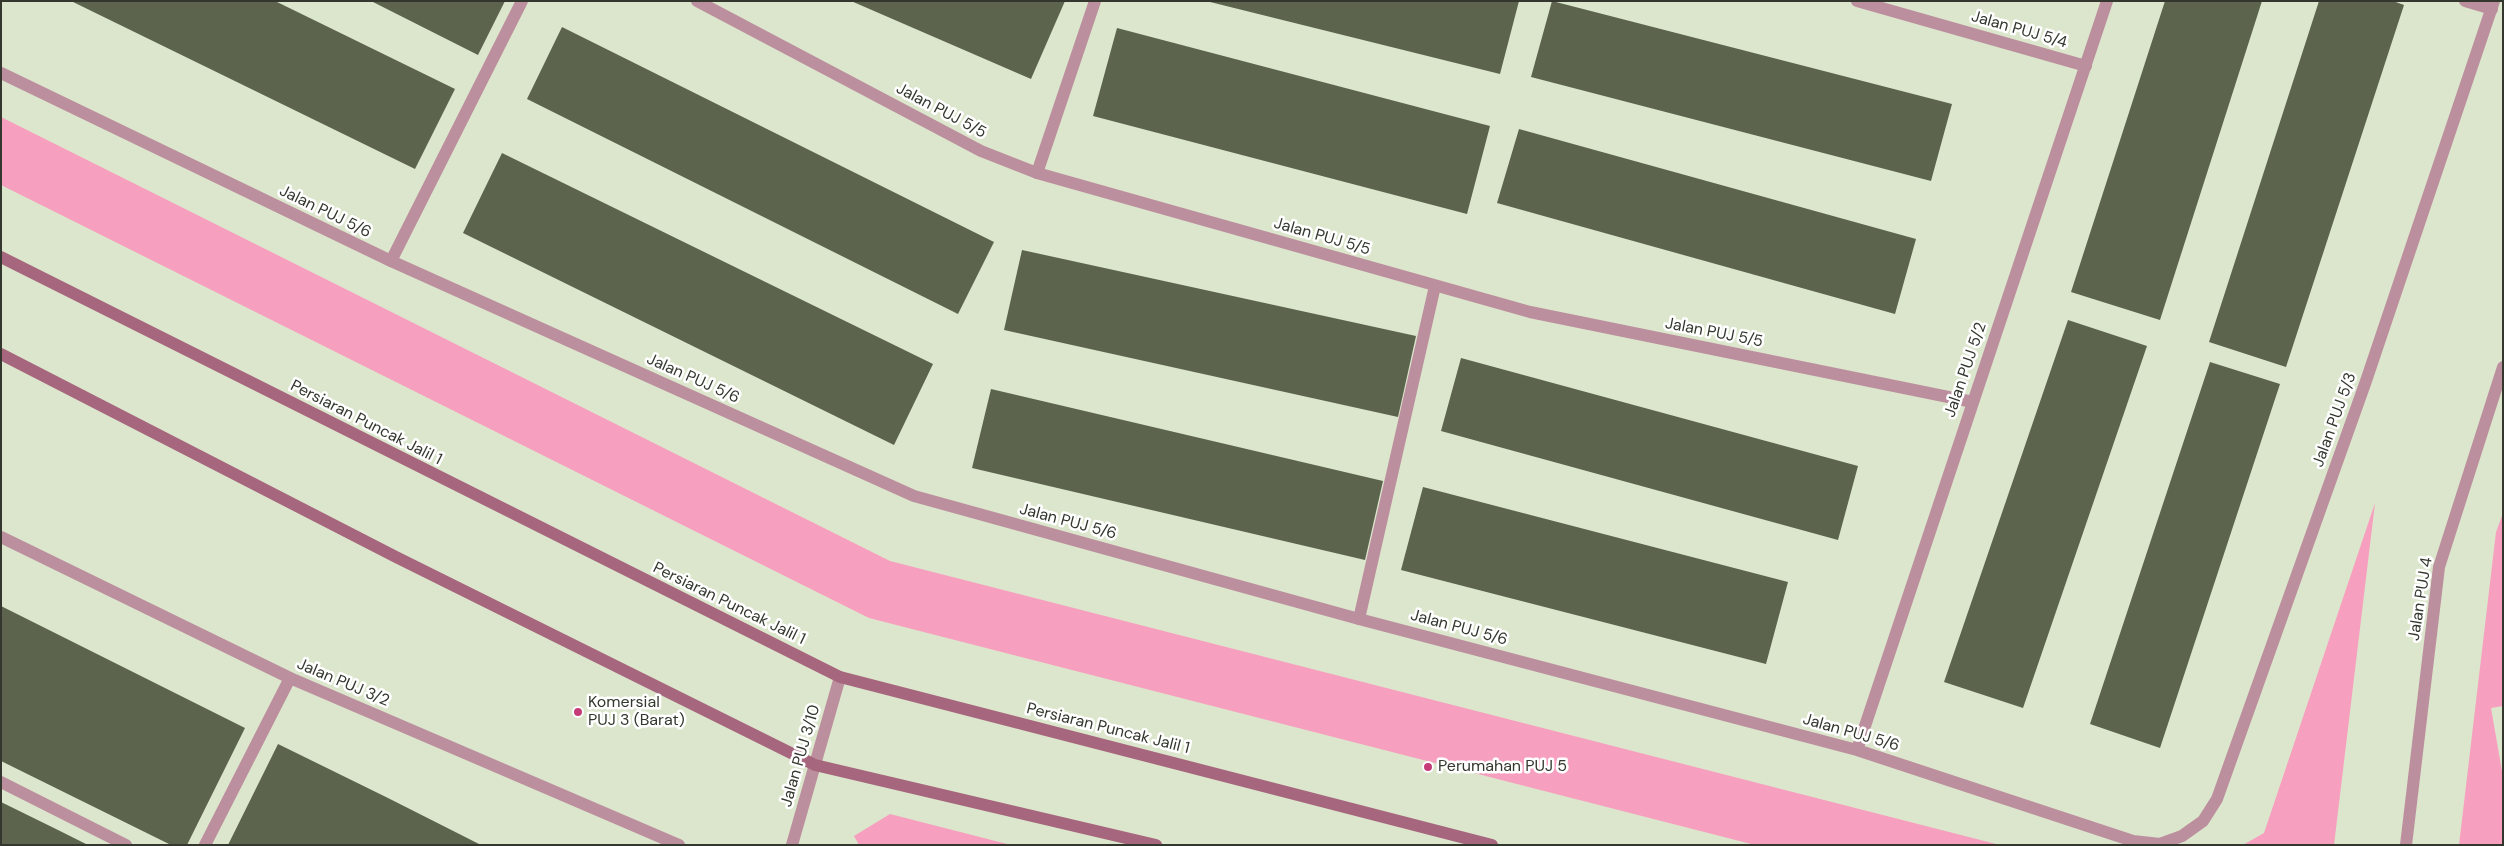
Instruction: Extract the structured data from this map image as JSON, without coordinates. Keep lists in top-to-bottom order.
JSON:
{
  "streets": {
    "main road": ["Persiaran Puncak Jalil 1"],
    "street": [
      "Jalan PUJ 5/4",
      "Jalan PUJ 5/5",
      "Jalan PUJ 5/6",
      "Jalan PUJ 5/2",
      "Jalan PUJ 5/3",
      "Jalan PUJ 4",
      "Jalan PUJ 3/2",
      "Jalan PUJ 3/10"
    ]
  },
  "crossings": [
    ["Jalan PUJ 5/4", "Jalan PUJ 5/2"],
    ["Jalan PUJ 5/5", "Jalan PUJ 5/2"],
    ["Jalan PUJ 5/6", "Jalan PUJ 5/2"],
    ["Jalan PUJ 5/6", "Jalan PUJ 5/3"],
    ["Persiaran Puncak Jalil 1", "Jalan PUJ 3/10"]
  ],
  "places": ["Komersial PUJ 3 (Barat)", "Perumahan PUJ 5"]
}
